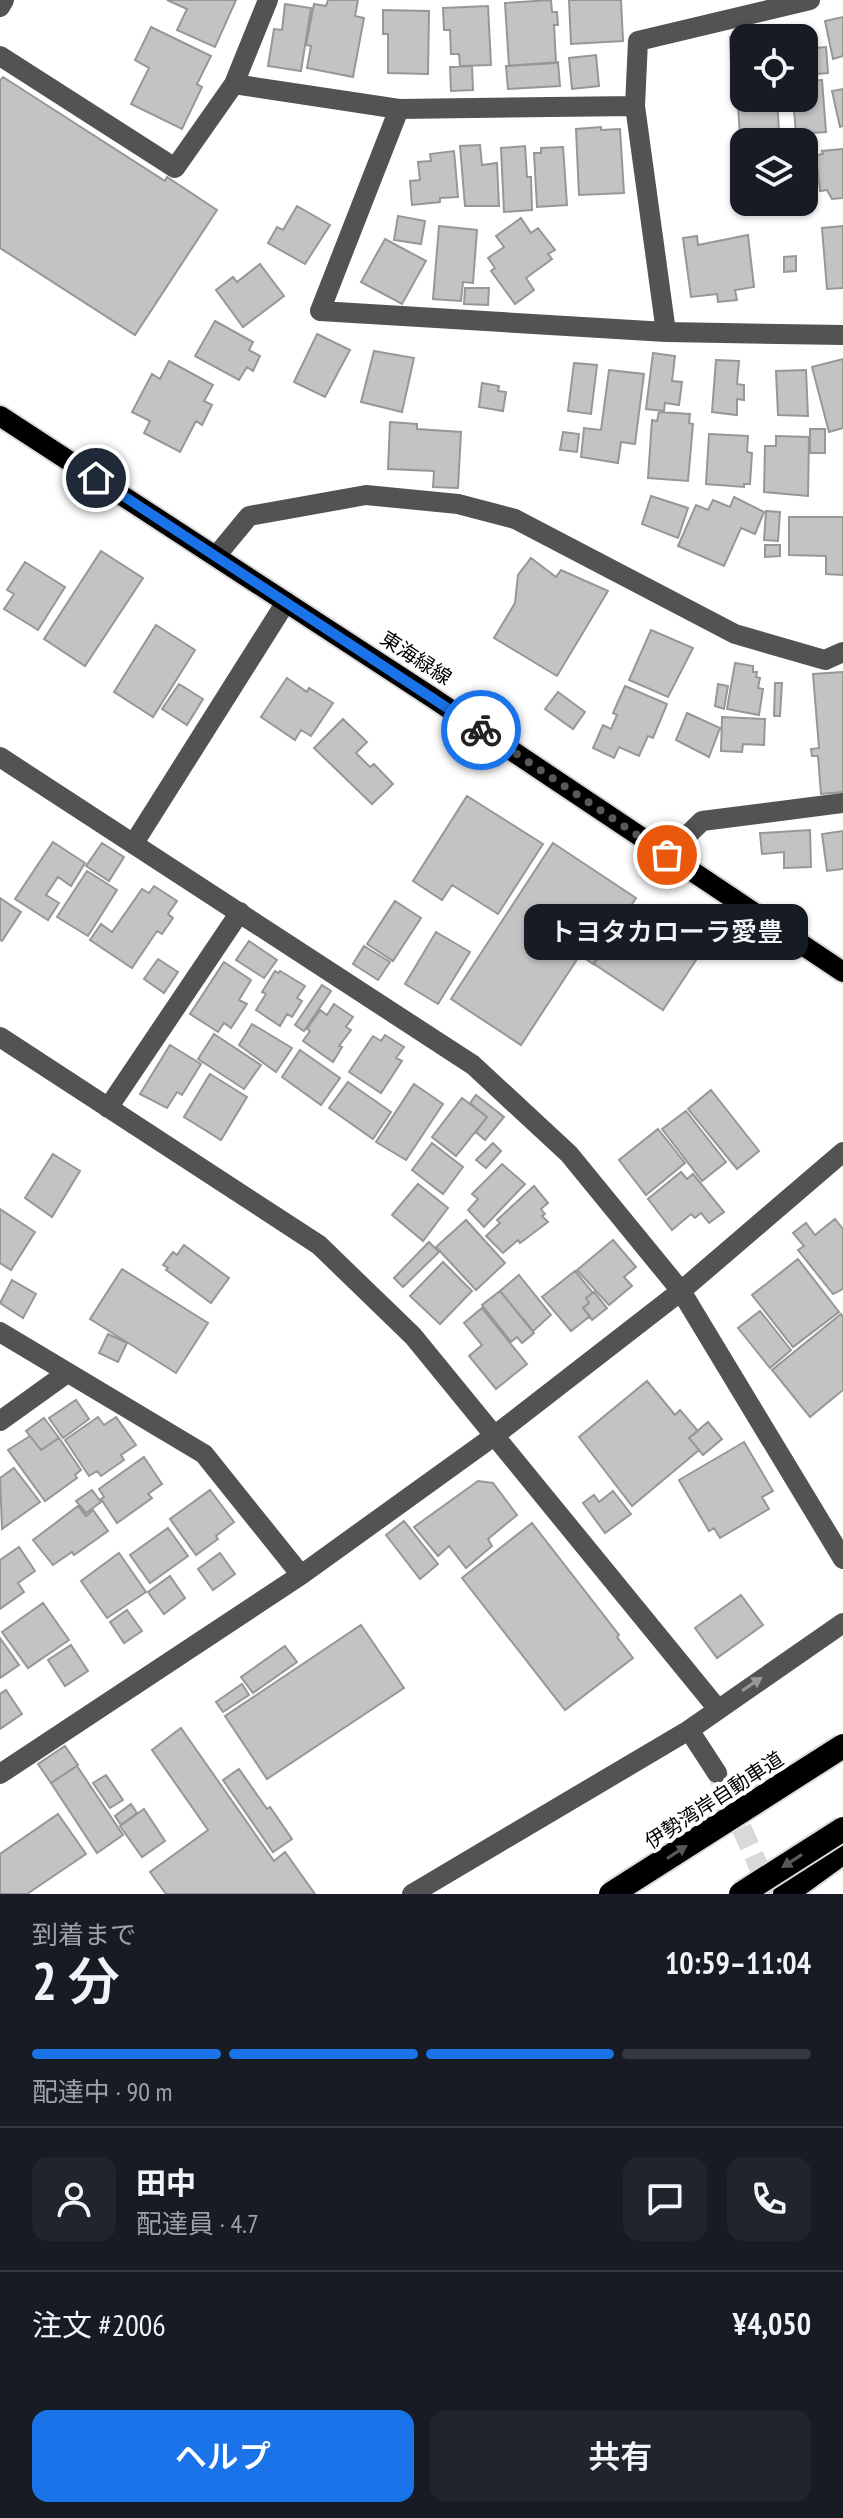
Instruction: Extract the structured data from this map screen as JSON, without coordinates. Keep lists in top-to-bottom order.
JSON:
{
  "streets": {
    "highway": ["伊勢湾岸自動車道"],
    "main road": ["東海緑線"]
  },
  "places": ["トヨタカローラ愛豊"],
  "page": {
    "bubble": "トヨタカローラ愛豊",
    "heading": ["2 分", "到着まで", "10:59–11:04"],
    "panel": [
      "田中",
      "配達員 · 4.7",
      "注文 #2006",
      "¥4,050"
    ],
    "bar": "配達中 · 90 m",
    "buttons": ["ヘルプ", "共有"]
  }
}
